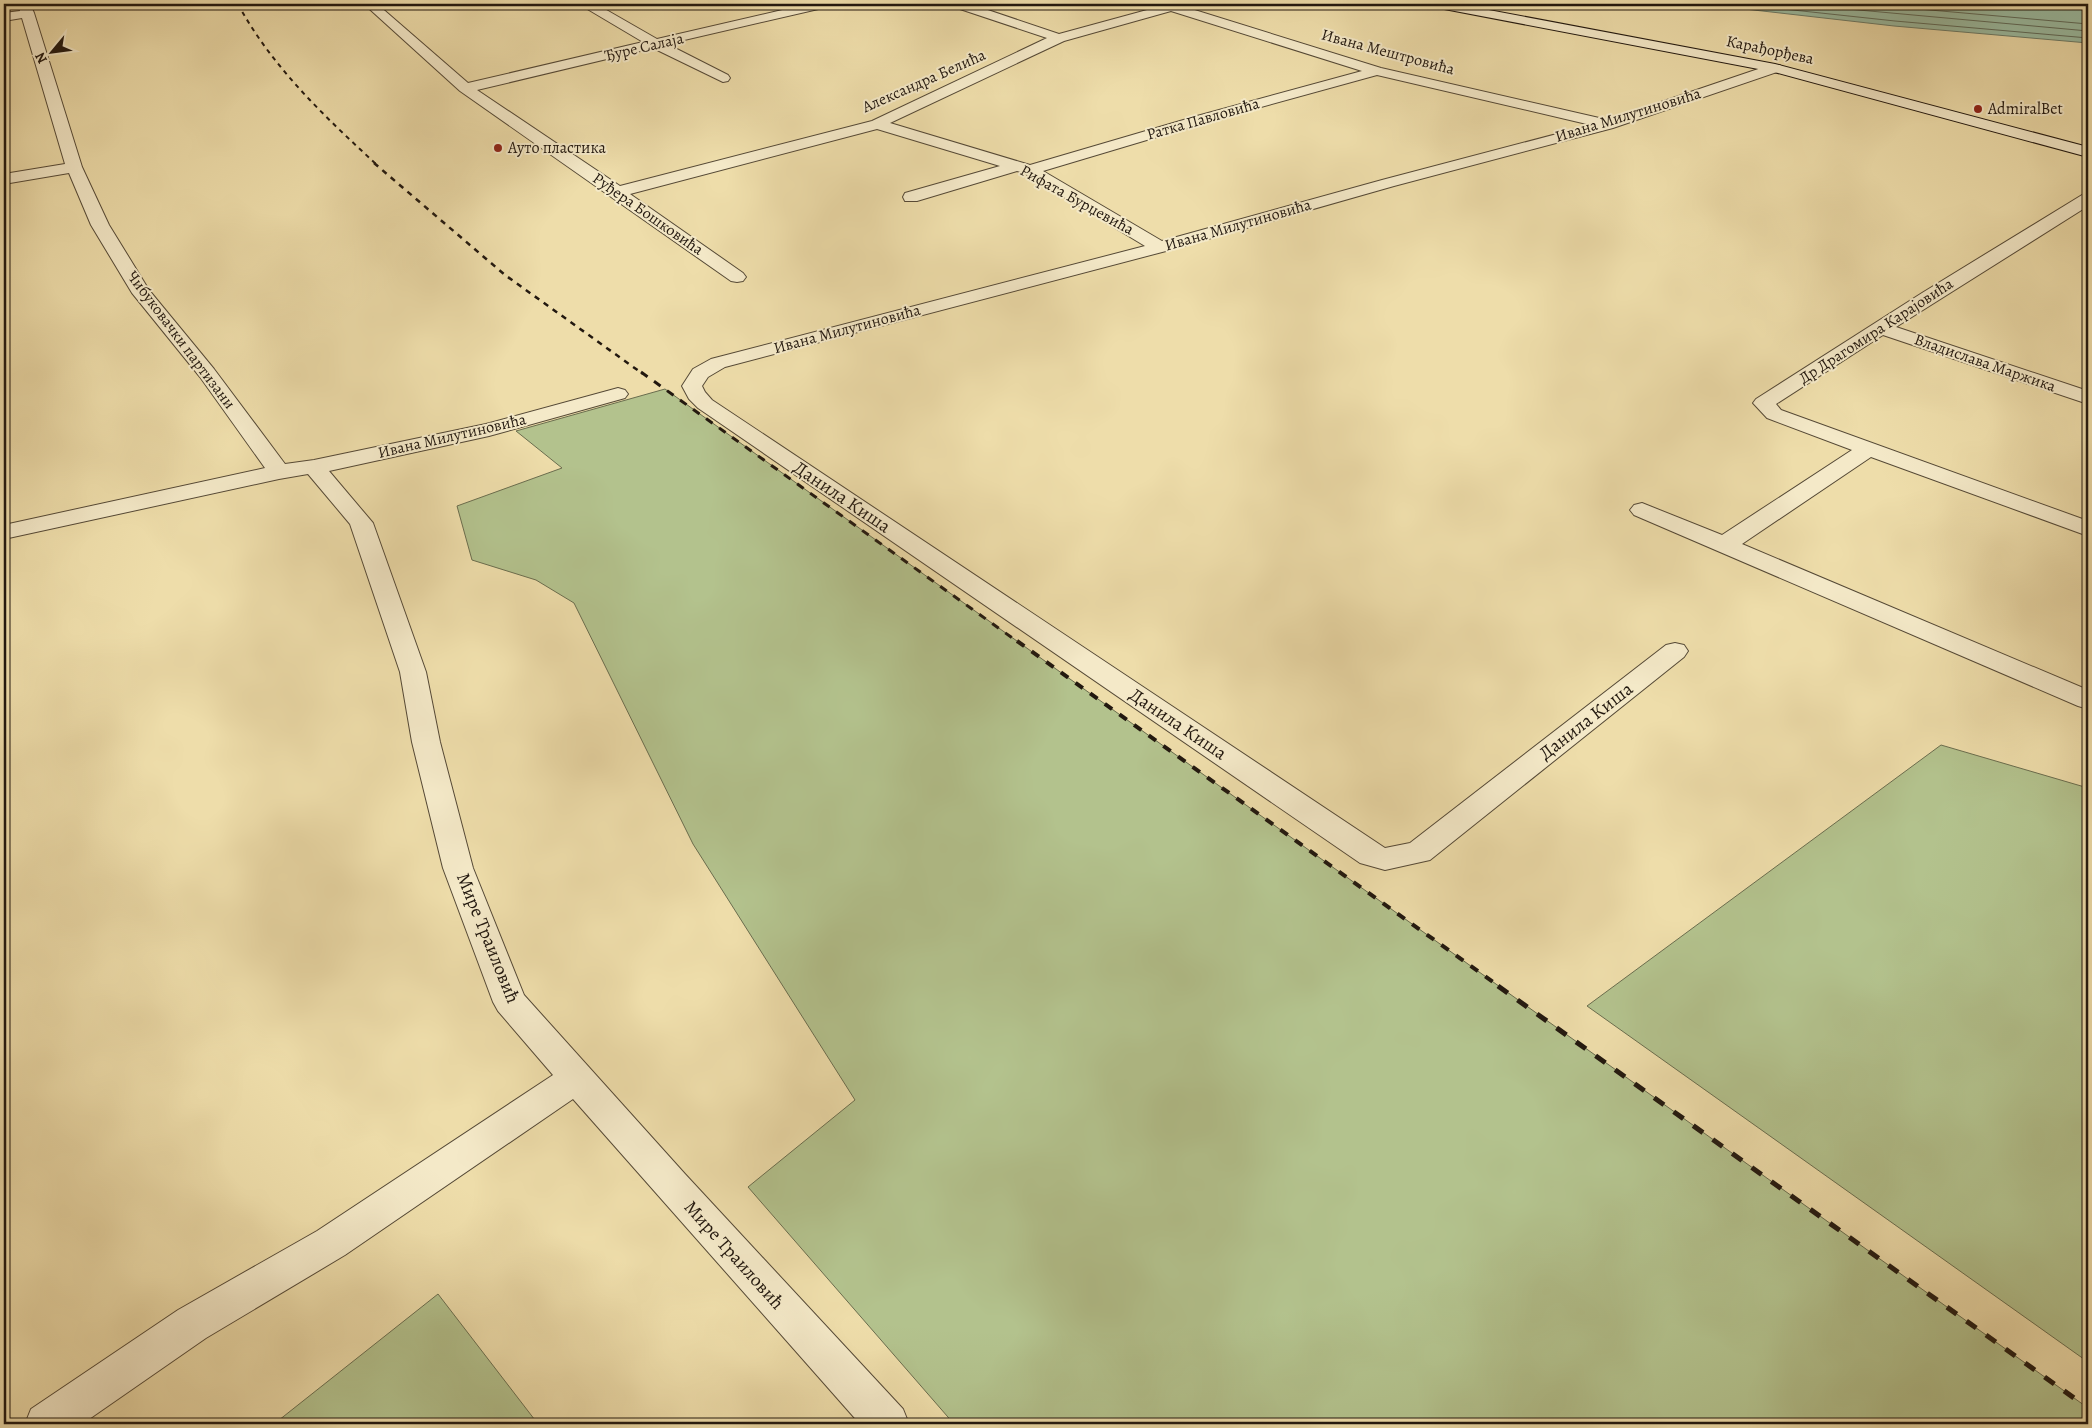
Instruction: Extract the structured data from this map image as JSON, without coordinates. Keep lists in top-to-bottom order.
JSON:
{
  "streets": {
    "street": [
      "Ђуре Салаја",
      "Карађорђева",
      "Ивана Мештровића",
      "Александра Белића",
      "Ивана Милутиновића",
      "Ратка Павловића",
      "Рифата Бурџевића",
      "Руђера Бошковића",
      "Др Драгомира Карајовића",
      "Чибуковачки партизани",
      "Владислава Маржика",
      "Данила Киша",
      "Мире Траиловић"
    ]
  },
  "crossings": [
    ["Ђуре Салаја", "Руђера Бошковића"],
    ["Карађорђева", "Ивана Милутиновића"],
    ["Ивана Мештровића", "Александра Белића"],
    ["Ивана Мештровића", "Ивана Милутиновића"],
    ["Ивана Мештровића", "Ратка Павловића"],
    ["Александра Белића", "Рифата Бурџевића"],
    ["Александра Белића", "Руђера Бошковића"],
    ["Ивана Милутиновића", "Рифата Бурџевића"],
    ["Ивана Милутиновића", "Данила Киша"],
    ["Ивана Милутиновића", "Мире Траиловић"],
    ["Ратка Павловића", "Рифата Бурџевића"],
    ["Др Драгомира Карајовића", "Владислава Маржика"]
  ],
  "places": ["AdmiralBet", "Ауто пластика"],
  "north": "bottom left"
}
